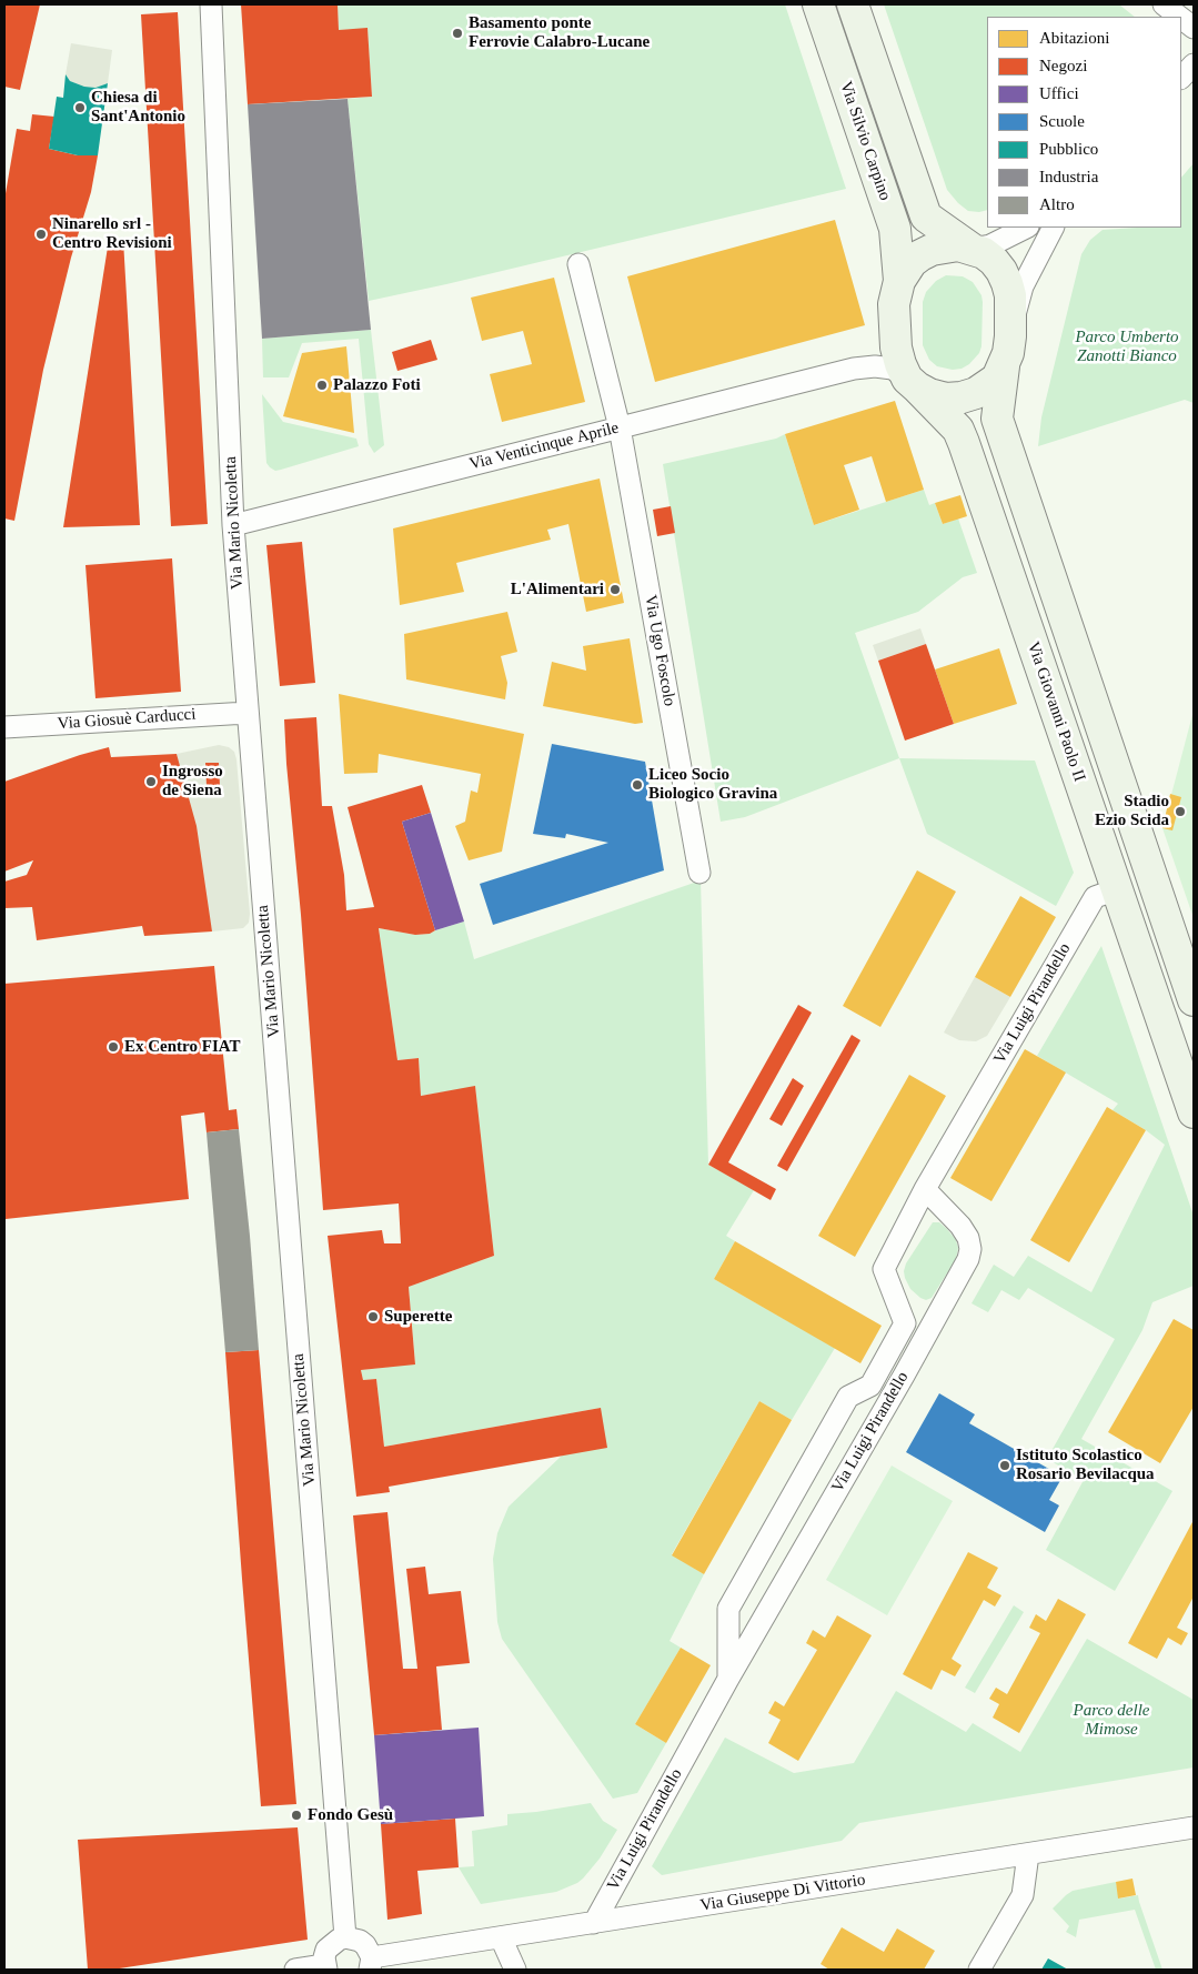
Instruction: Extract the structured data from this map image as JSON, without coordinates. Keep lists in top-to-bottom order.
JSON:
{
  "streets": {
    "street": [
      "Via Silvio Carpino",
      "Via Venticinque Aprile",
      "Via Mario Nicoletta",
      "Via Ugo Foscolo",
      "Via Giovanni Paolo II",
      "Via Giosuè Carducci",
      "Via Luigi Pirandello",
      "Via Giuseppe Di Vittorio"
    ]
  },
  "crossings": [
    ["Via Silvio Carpino", "Via Giovanni Paolo II"],
    ["Via Venticinque Aprile", "Via Mario Nicoletta"],
    ["Via Venticinque Aprile", "Via Ugo Foscolo"],
    ["Via Mario Nicoletta", "Via Giosuè Carducci"],
    ["Via Giovanni Paolo II", "Via Luigi Pirandello"],
    ["Via Luigi Pirandello", "Via Giuseppe Di Vittorio"]
  ],
  "parks": ["Parco Umberto Zanotti Bianco", "Parco delle Mimose"],
  "places": [
    "Basamento ponte Ferrovie Calabro-Lucane",
    "Chiesa di Sant'Antonio",
    "Ninarello srl - Centro Revisioni",
    "Palazzo Foti",
    "L'Alimentari",
    "Ingrosso de Siena",
    "Liceo Socio Biologico Gravina",
    "Stadio Ezio Scida",
    "Ex Centro FIAT",
    "Superette",
    "Istituto Scolastico Rosario Bevilacqua",
    "Fondo Gesù"
  ],
  "legend": [
    "Abitazioni",
    "Negozi",
    "Uffici",
    "Scuole",
    "Pubblico",
    "Industria",
    "Altro"
  ]
}
